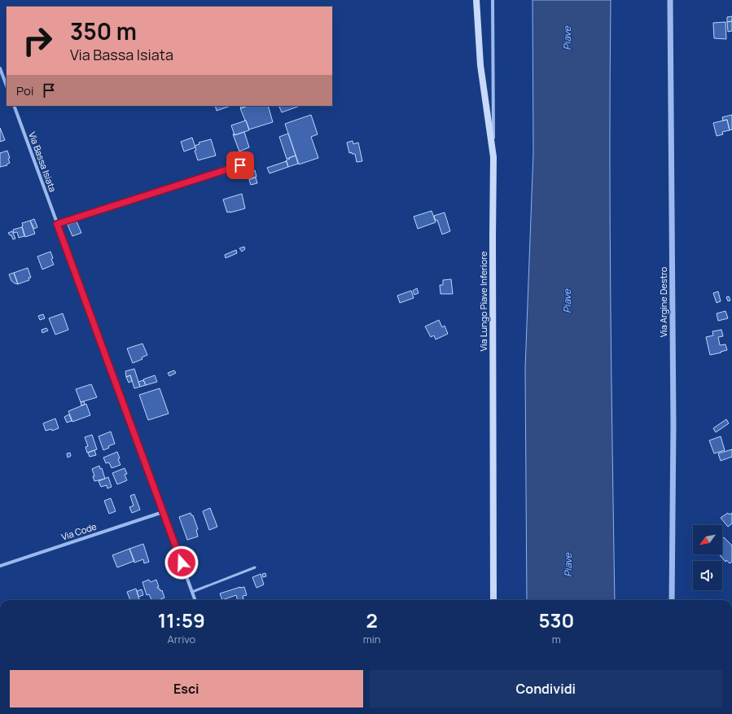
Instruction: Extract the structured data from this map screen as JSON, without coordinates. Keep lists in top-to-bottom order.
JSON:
{
  "streets": {
    "main road": ["Via Lungo Piave Inferiore"],
    "street": ["Via Bassa Isiata", "Via Argine Destro", "Via Code"]
  },
  "crossings": [
    ["Via Bassa Isiata", "Via Code"]
  ],
  "water": ["Piave"],
  "north": "bottom left",
  "page": {
    "turn": ["350 m", "Via Bassa Isiata"],
    "then": "Poi",
    "eta": [
      "11:59",
      "Arrivo",
      "2",
      "min",
      "530",
      "m"
    ],
    "buttons": ["Esci", "Condividi"]
  }
}
